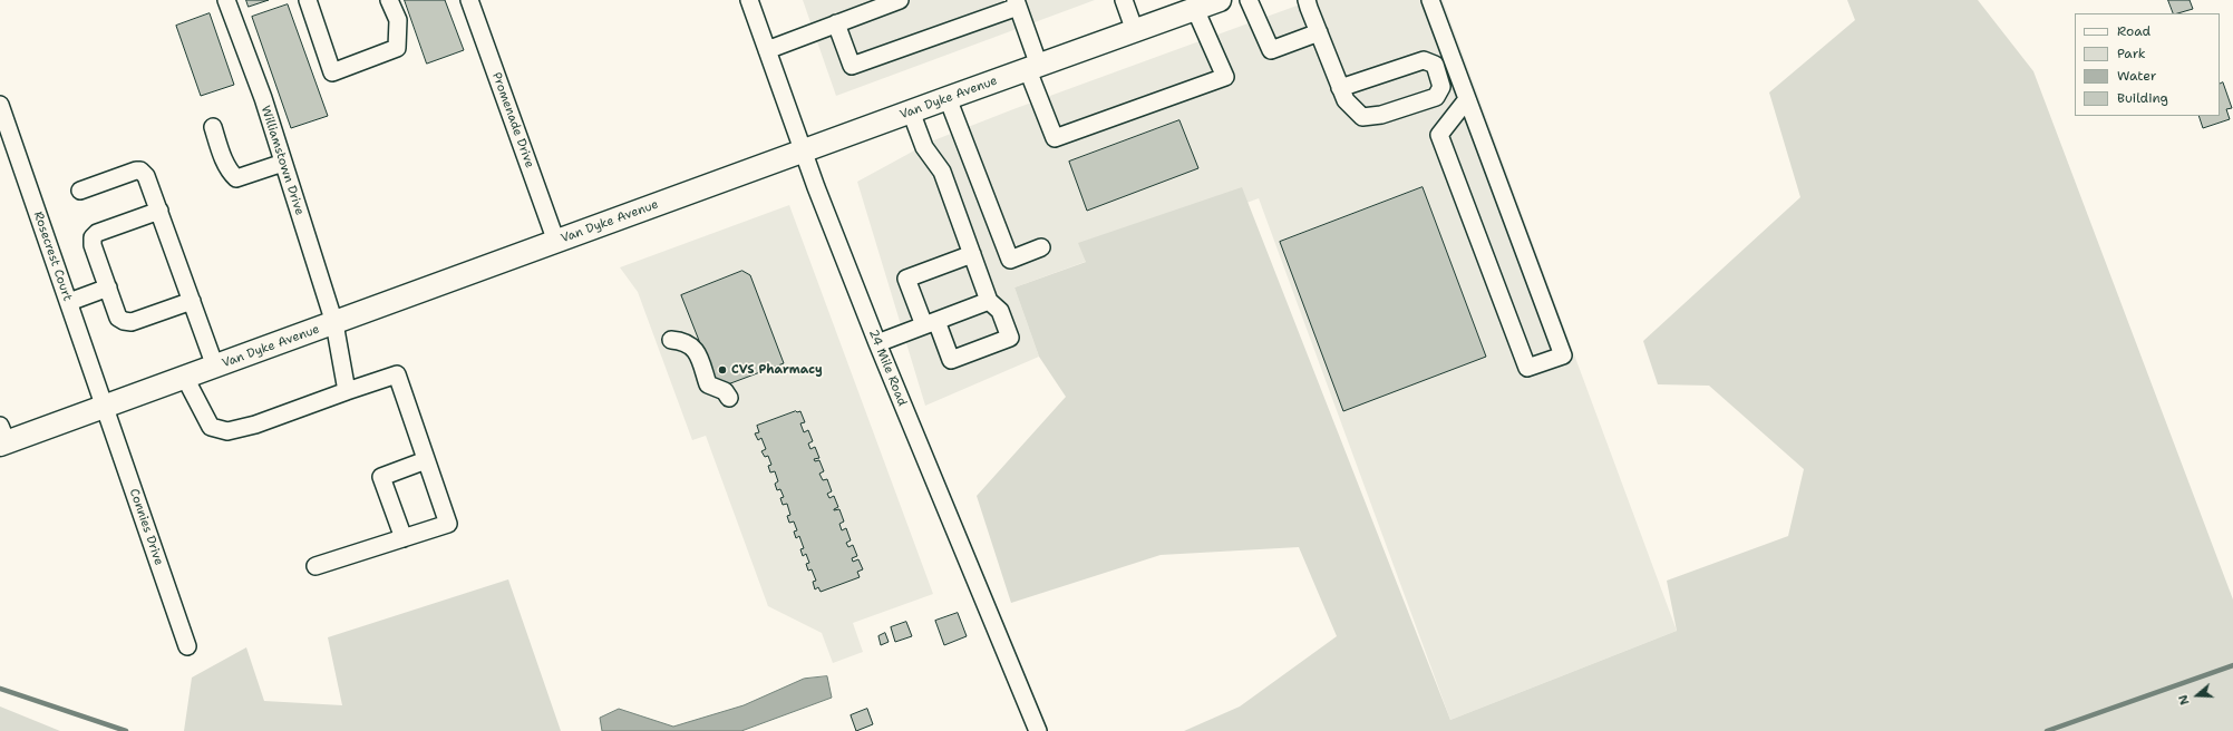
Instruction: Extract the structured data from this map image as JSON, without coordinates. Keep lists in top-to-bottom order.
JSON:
{
  "streets": {
    "main road": ["Van Dyke Avenue"],
    "street": [
      "Promenade Drive",
      "Williamstown Drive",
      "Rosecrest Court",
      "24 Mile Road",
      "Connies Drive"
    ]
  },
  "crossings": [
    ["Van Dyke Avenue", "Promenade Drive"],
    ["Van Dyke Avenue", "Williamstown Drive"],
    ["Van Dyke Avenue", "Rosecrest Court"],
    ["Van Dyke Avenue", "24 Mile Road"],
    ["Van Dyke Avenue", "Connies Drive"],
    ["Rosecrest Court", "Connies Drive"]
  ],
  "places": ["CVS Pharmacy"],
  "legend": [
    "Road",
    "Park",
    "Water",
    "Building"
  ],
  "north": "left"
}
